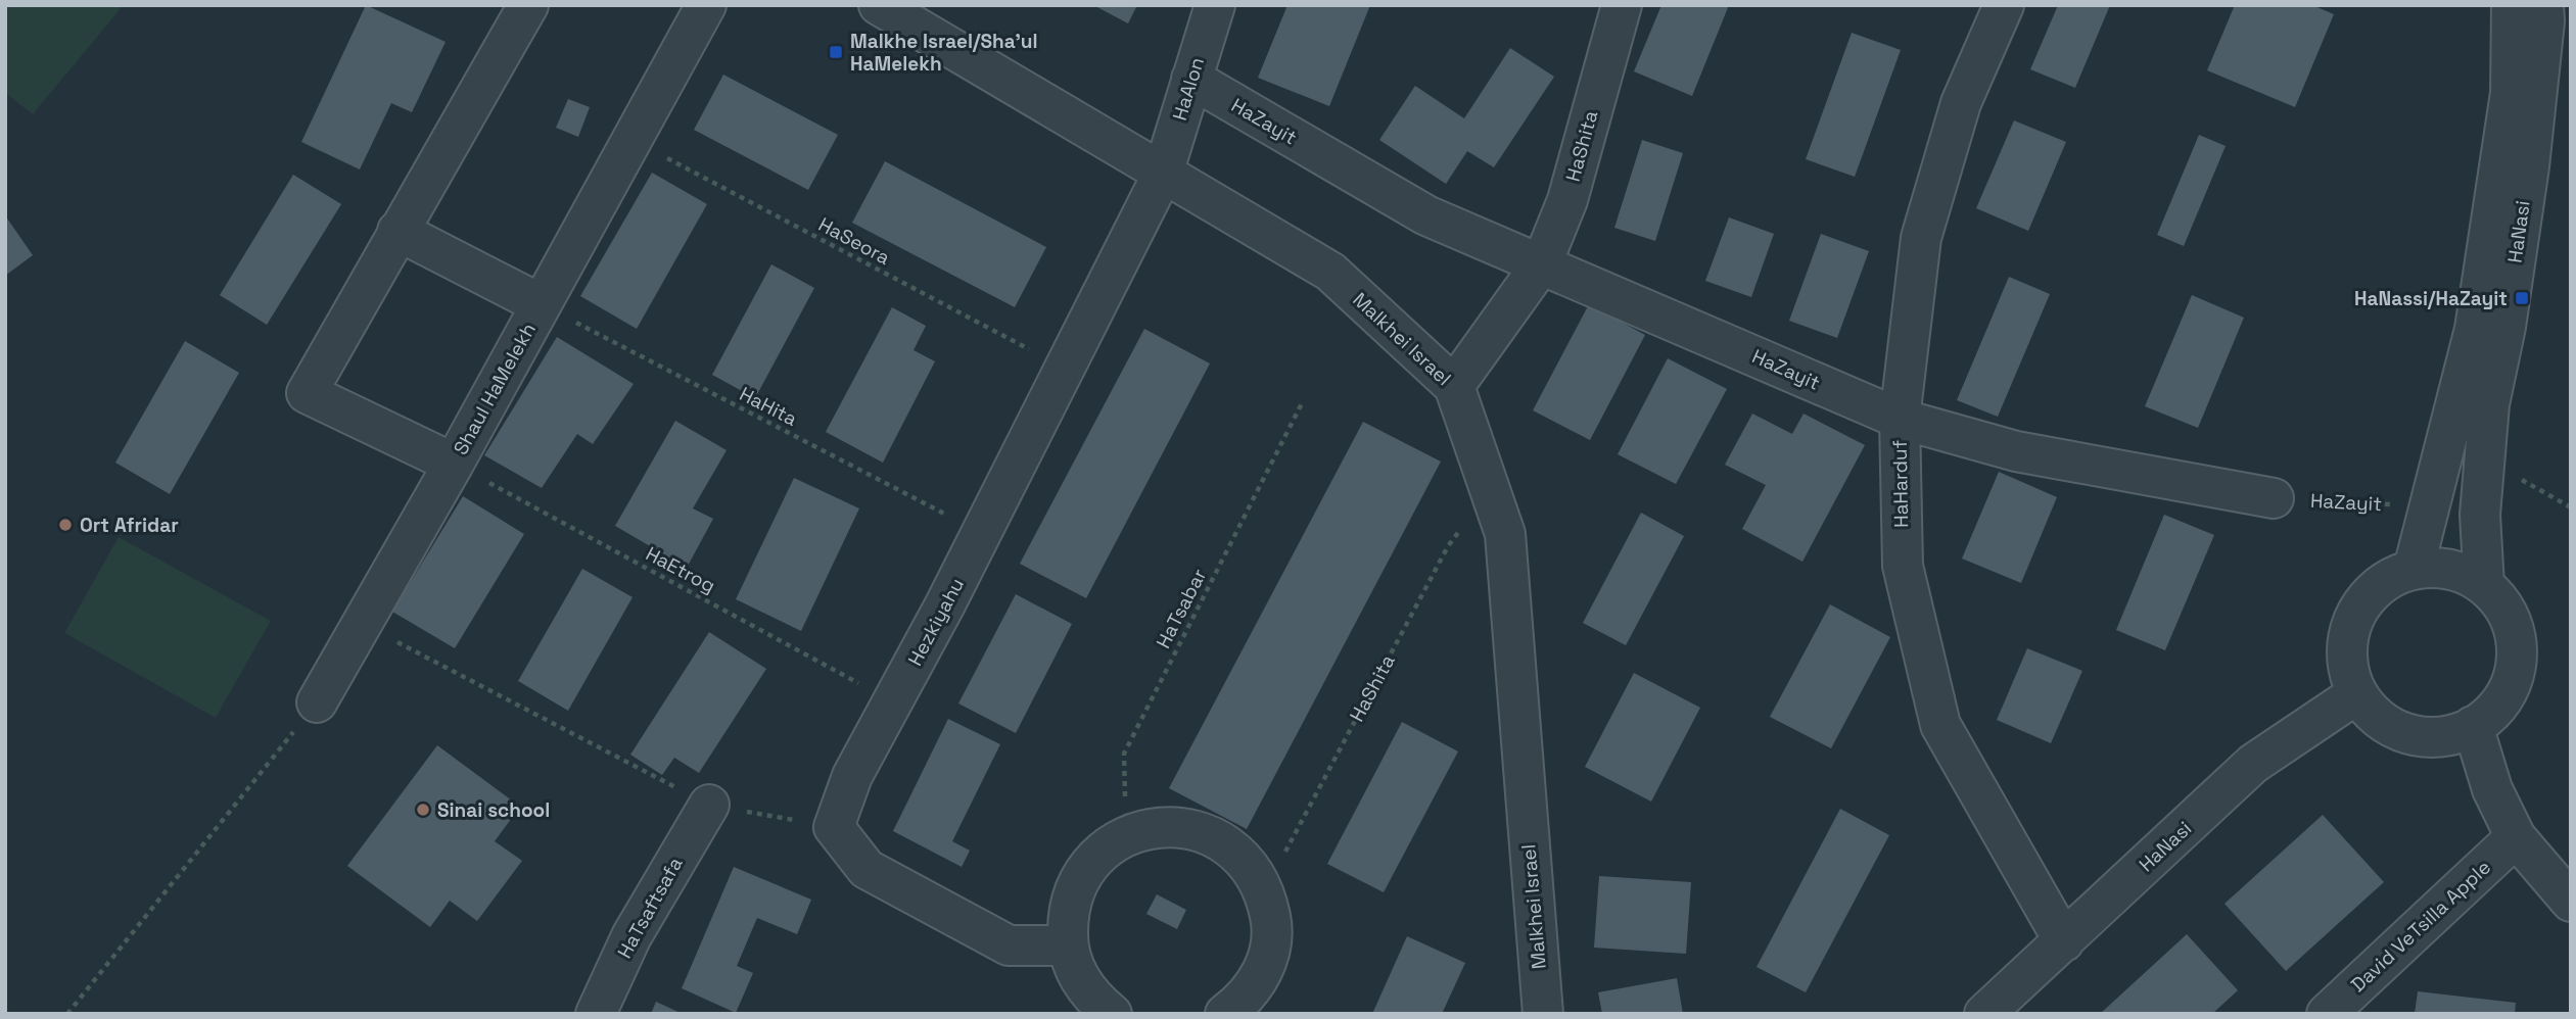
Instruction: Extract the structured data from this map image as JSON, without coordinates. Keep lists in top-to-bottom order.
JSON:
{
  "streets": {
    "street": [
      "HaAlon",
      "HaZayit",
      "HaShita",
      "HaNasi",
      "Malkhei Israel",
      "Shaul HaMelekh",
      "HaHarduf",
      "Hezkiyahu",
      "HaTsaftsafa",
      "David VeTsilla Apple"
    ],
    "path": [
      "HaSeora",
      "HaHita",
      "HaEtrog",
      "HaTsabar"
    ]
  },
  "crossings": [
    ["HaAlon", "HaZayit"],
    ["HaAlon", "Malkhei Israel"],
    ["HaAlon", "Hezkiyahu"],
    ["HaZayit", "HaShita"],
    ["HaZayit", "HaNasi"],
    ["HaZayit", "HaHarduf"],
    ["HaShita", "Malkhei Israel"],
    ["HaNasi", "HaHarduf"],
    ["HaSeora", "Shaul HaMelekh"],
    ["HaSeora", "Hezkiyahu"],
    ["Malkhei Israel", "Hezkiyahu"],
    ["Shaul HaMelekh", "HaHita"],
    ["Shaul HaMelekh", "HaEtrog"],
    ["HaHita", "Hezkiyahu"],
    ["HaEtrog", "Hezkiyahu"]
  ],
  "places": {
    "transit": ["Malkhe Israel/Sha'ul HaMelekh", "HaNassi/HaZayit"],
    "other": ["Ort Afridar", "Sinai school"]
  }
}
